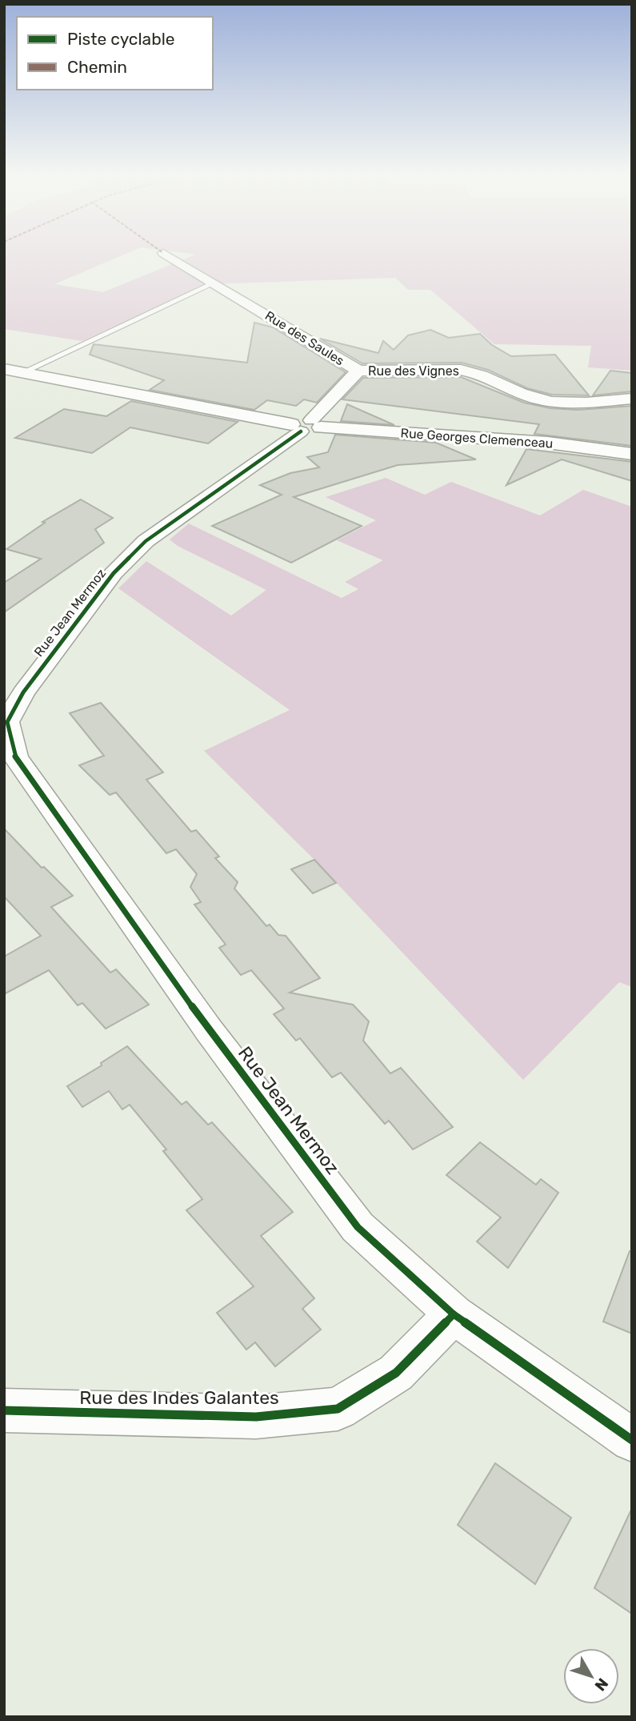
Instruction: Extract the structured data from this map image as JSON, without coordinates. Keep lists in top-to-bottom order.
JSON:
{
  "streets": {
    "street": [
      "Rue des Saules",
      "Rue des Vignes",
      "Rue Georges Clemenceau",
      "Rue Jean Mermoz",
      "Rue des Indes Galantes"
    ]
  },
  "crossings": [
    ["Rue des Saules", "Rue des Vignes"],
    ["Rue des Saules", "Rue Georges Clemenceau"],
    ["Rue des Saules", "Rue Jean Mermoz"],
    ["Rue Georges Clemenceau", "Rue Jean Mermoz"],
    ["Rue Jean Mermoz", "Rue des Indes Galantes"]
  ],
  "legend": ["Piste cyclable", "Chemin"],
  "north": "bottom right"
}
